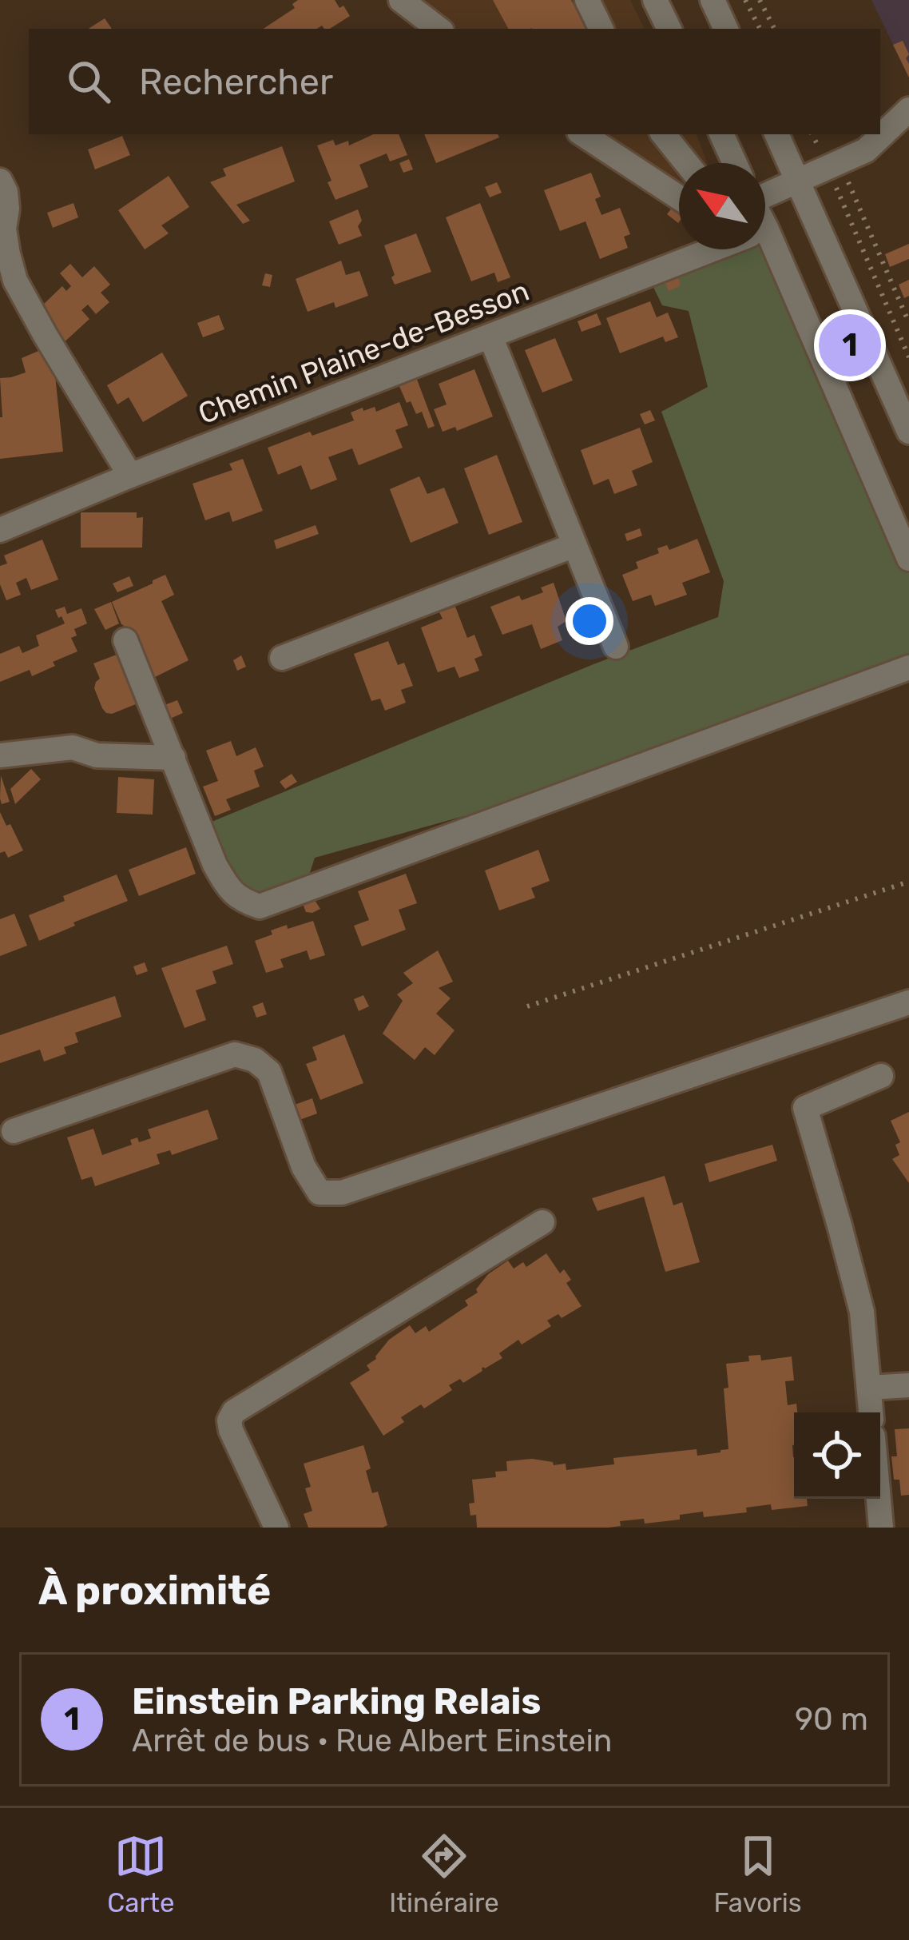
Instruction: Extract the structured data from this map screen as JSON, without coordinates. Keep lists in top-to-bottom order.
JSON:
{
  "streets": {
    "street": ["Chemin Plaine-de-Besson"]
  },
  "north": "top left",
  "page": {
    "search": "Rechercher",
    "pins": "1",
    "heading": "À proximité",
    "list": [
      {
        "mark": "1",
        "name": "Einstein Parking Relais",
        "note": "Arrêt de bus · Rue Albert Einstein",
        "value": "90 m"
      }
    ],
    "nav": ["Carte", "Itinéraire", "Favoris"]
  }
}
